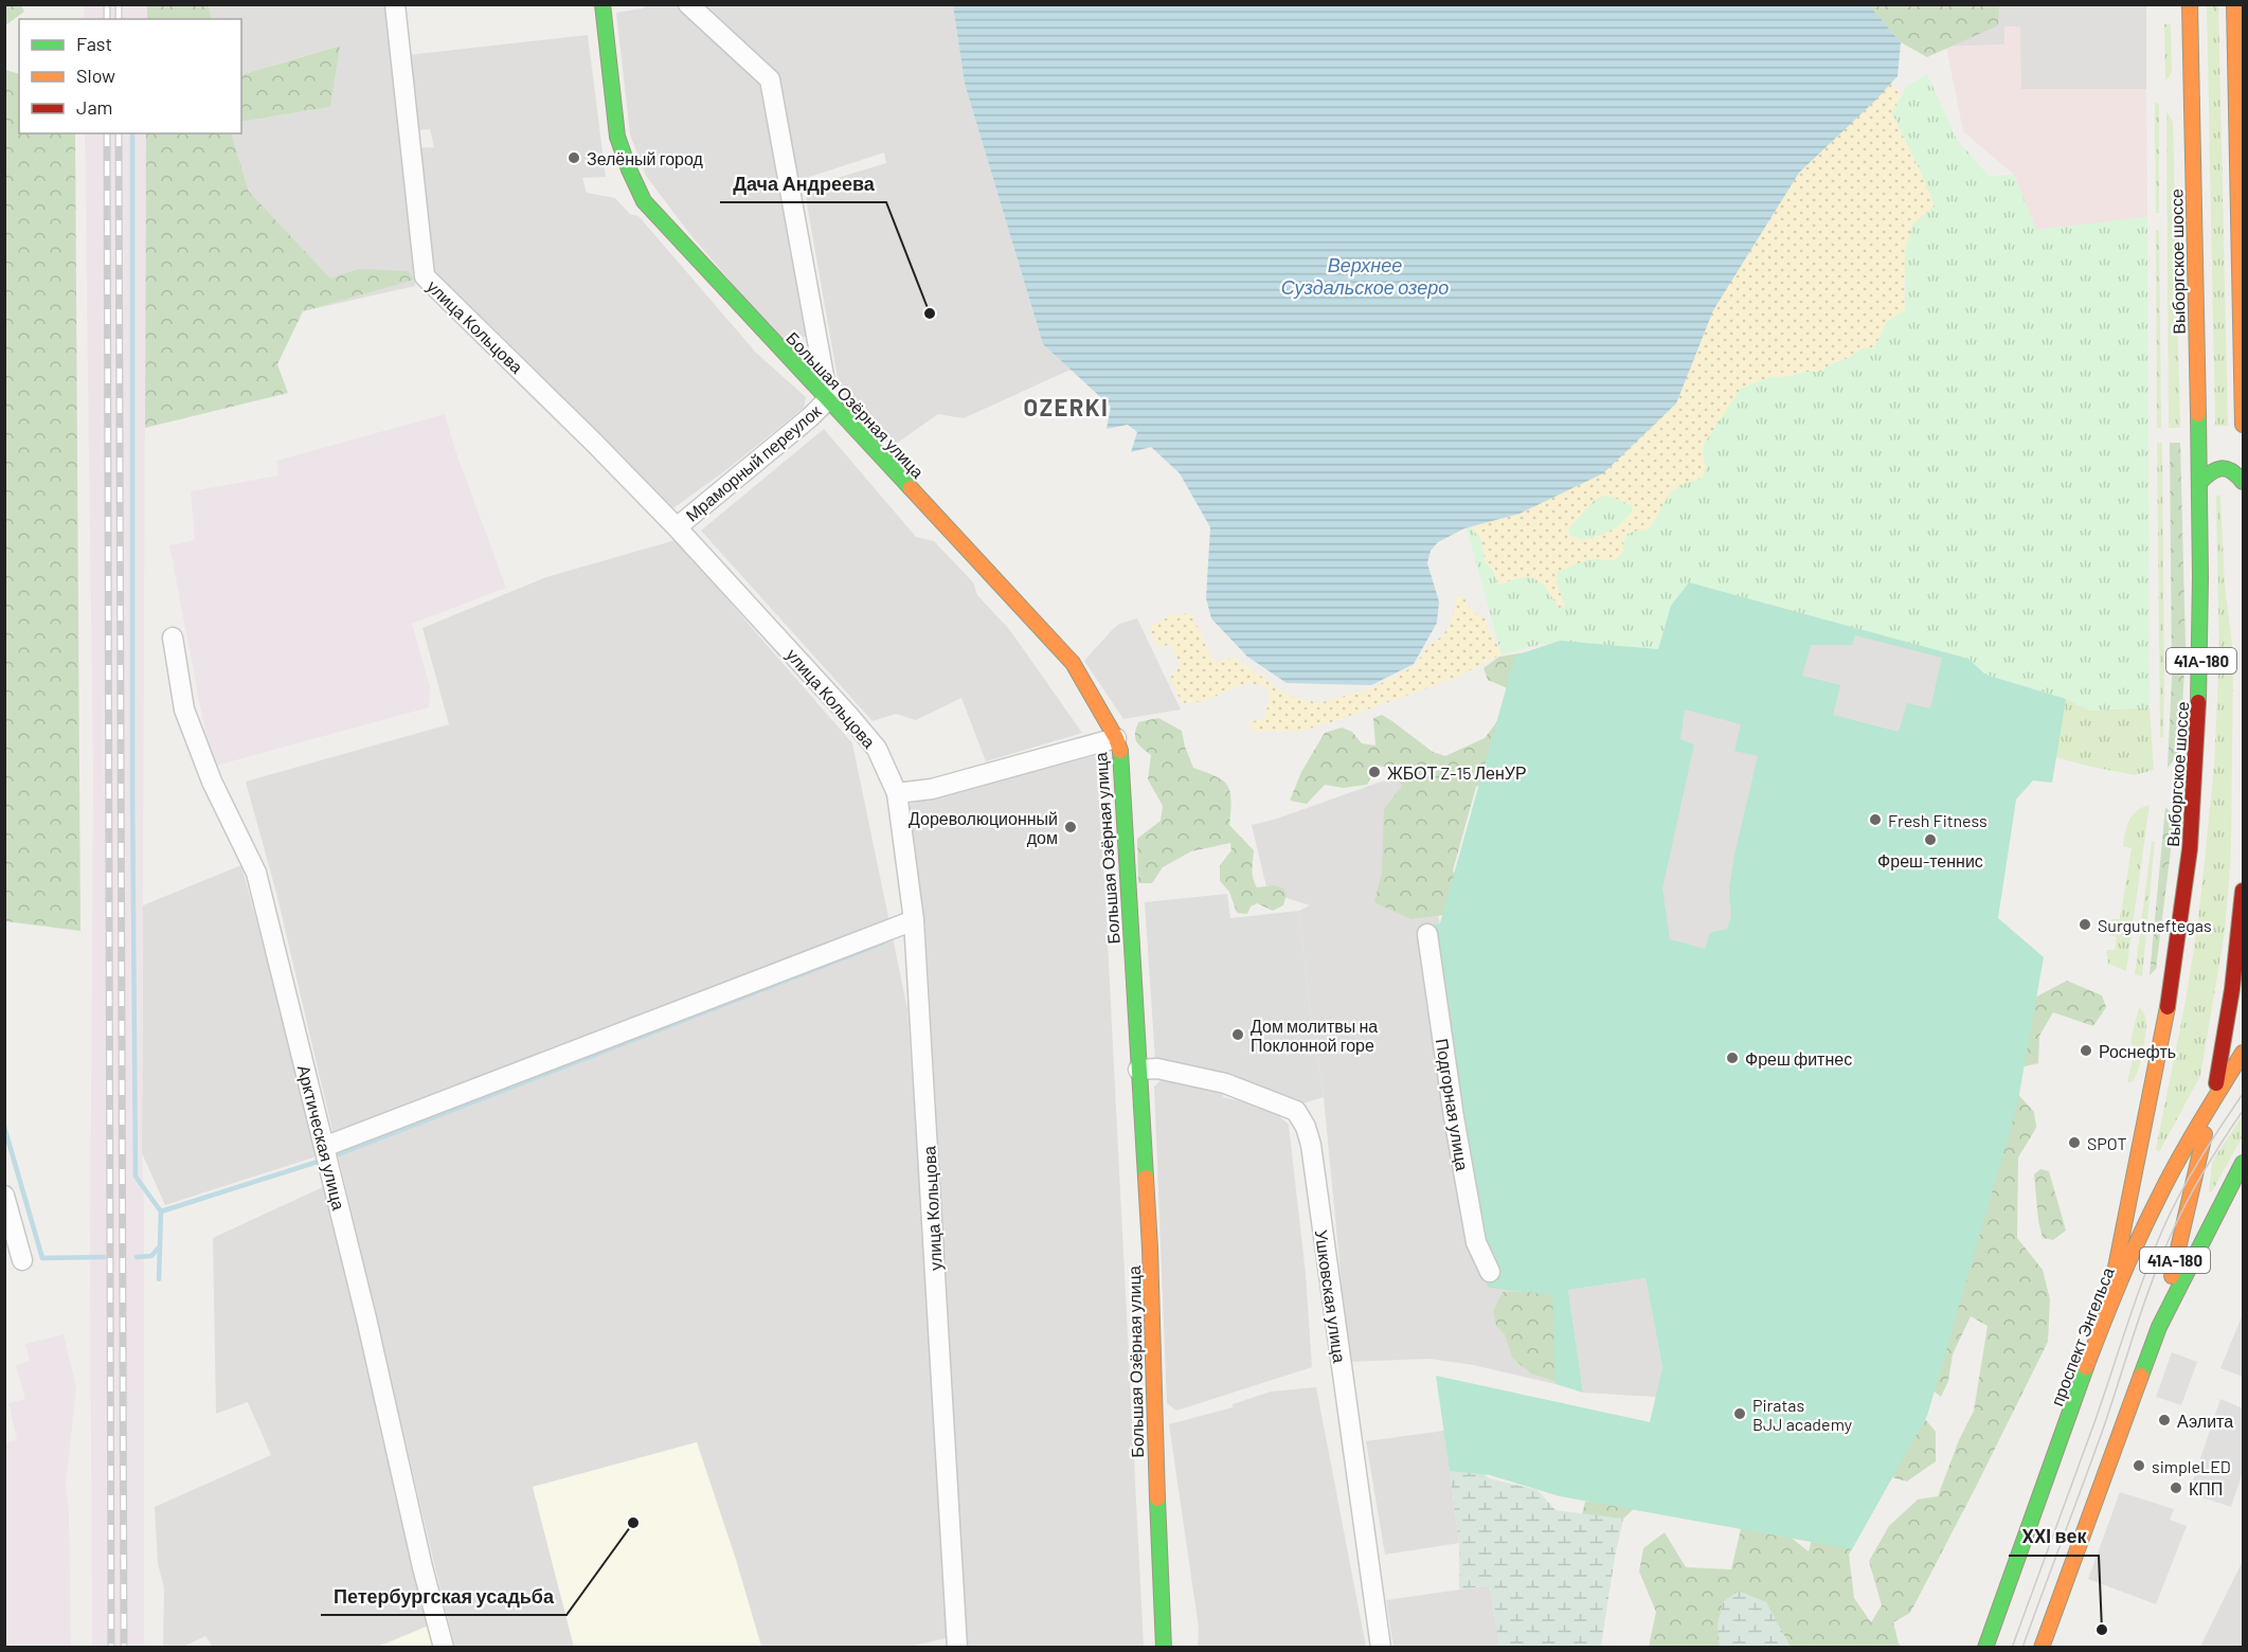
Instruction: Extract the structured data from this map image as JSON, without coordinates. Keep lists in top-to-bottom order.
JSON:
{
  "streets": {
    "main road": [
      "Выборгское шоссе",
      "Большая Озёрная улица",
      "41А-180",
      "проспект Энгельса"
    ],
    "street": [
      "улица Кольцова",
      "Мраморный переулок",
      "Подгорная улица",
      "Арктическая улица",
      "Ушковская улица"
    ]
  },
  "crossings": [
    ["Выборгское шоссе", "проспект Энгельса"],
    ["улица Кольцова", "Мраморный переулок"],
    ["Большая Озёрная улица", "Мраморный переулок"],
    ["Большая Озёрная улица", "Ушковская улица"],
    ["41А-180", "проспект Энгельса"]
  ],
  "districts": ["OZERKI"],
  "water": ["Верхнее Суздальское озеро"],
  "places": [
    "Зелёный город",
    "Дача Андреева",
    "ЖБОТ Z-15 ЛенУР",
    "Fresh Fitness",
    "Дореволюционный дом",
    "Фреш-теннис",
    "Surgutneftegas",
    "Дом молитвы на Поклонной горе",
    "Роснефть",
    "Фреш фитнес",
    "SPOT",
    "Piratas BJJ academy",
    "Аэлита",
    "simpleLED",
    "КПП",
    "Петербургская усадьба",
    "XXI век"
  ],
  "legend": ["Fast", "Slow", "Jam"]
}
